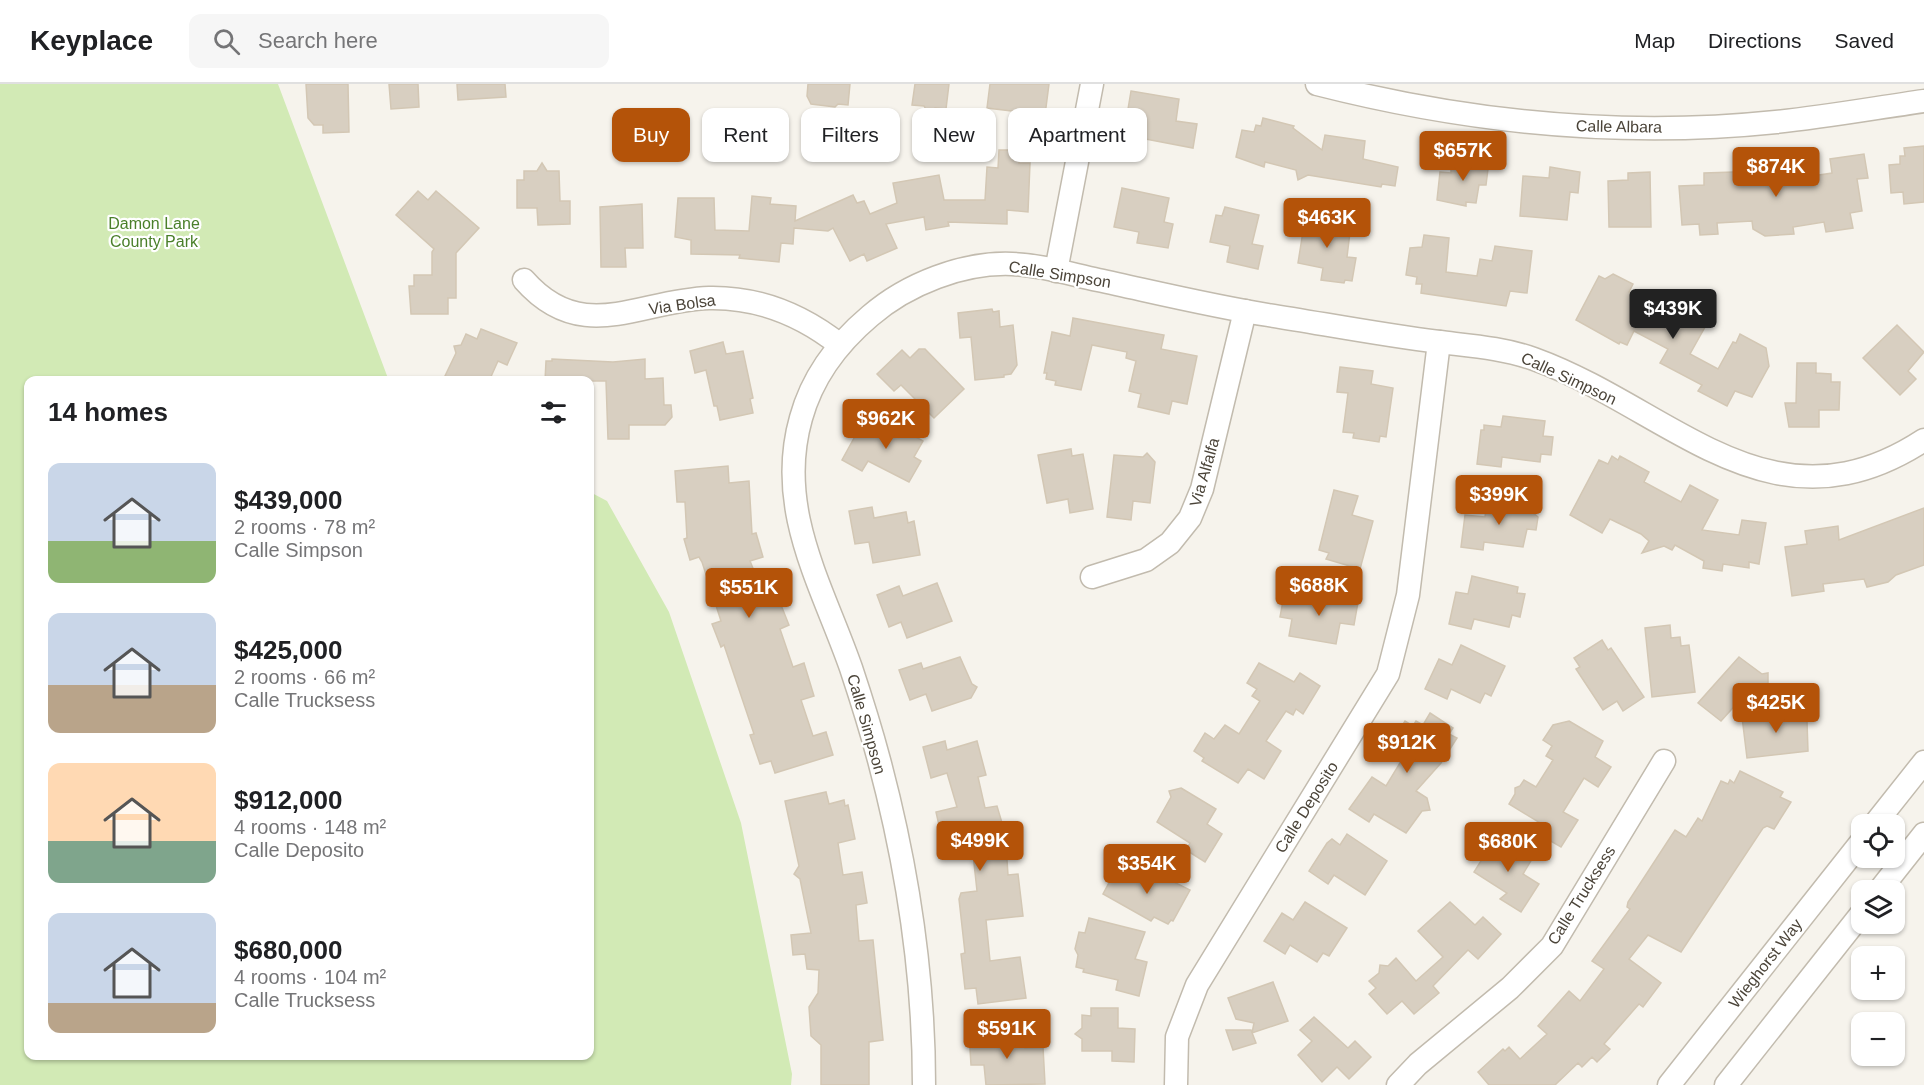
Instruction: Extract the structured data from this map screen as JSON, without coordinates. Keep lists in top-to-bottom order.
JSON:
{
  "streets": {
    "street": [
      "Calle Albara",
      "Calle Simpson",
      "Via Bolsa",
      "Via Alfalfa",
      "Calle Deposito",
      "Calle Trucksess",
      "Wieghorst Way"
    ]
  },
  "crossings": [
    ["Calle Simpson", "Via Bolsa"],
    ["Calle Simpson", "Via Alfalfa"],
    ["Calle Simpson", "Calle Deposito"]
  ],
  "parks": ["Damon Lane County Park"],
  "page": {
    "header": "Keyplace",
    "search": "Search here",
    "nav": ["Map", "Directions", "Saved"],
    "chip": [
      "Buy",
      "Rent",
      "Filters",
      "New",
      "Apartment"
    ],
    "price": [
      "$657K",
      "$874K",
      "$463K",
      "$439K",
      "$962K",
      "$399K",
      "$688K",
      "$551K",
      "$425K",
      "$912K",
      "$499K",
      "$680K",
      "$354K",
      "$591K"
    ],
    "heading": "14 homes",
    "list": [
      {
        "name": "$439,000",
        "note": "2 rooms · 78 m² · Calle Simpson"
      },
      {
        "name": "$425,000",
        "note": "2 rooms · 66 m² · Calle Trucksess"
      },
      {
        "name": "$912,000",
        "note": "4 rooms · 148 m² · Calle Deposito"
      },
      {
        "name": "$680,000",
        "note": "4 rooms · 104 m² · Calle Trucksess"
      }
    ],
    "map_buttons": ["+", "−"]
  }
}
